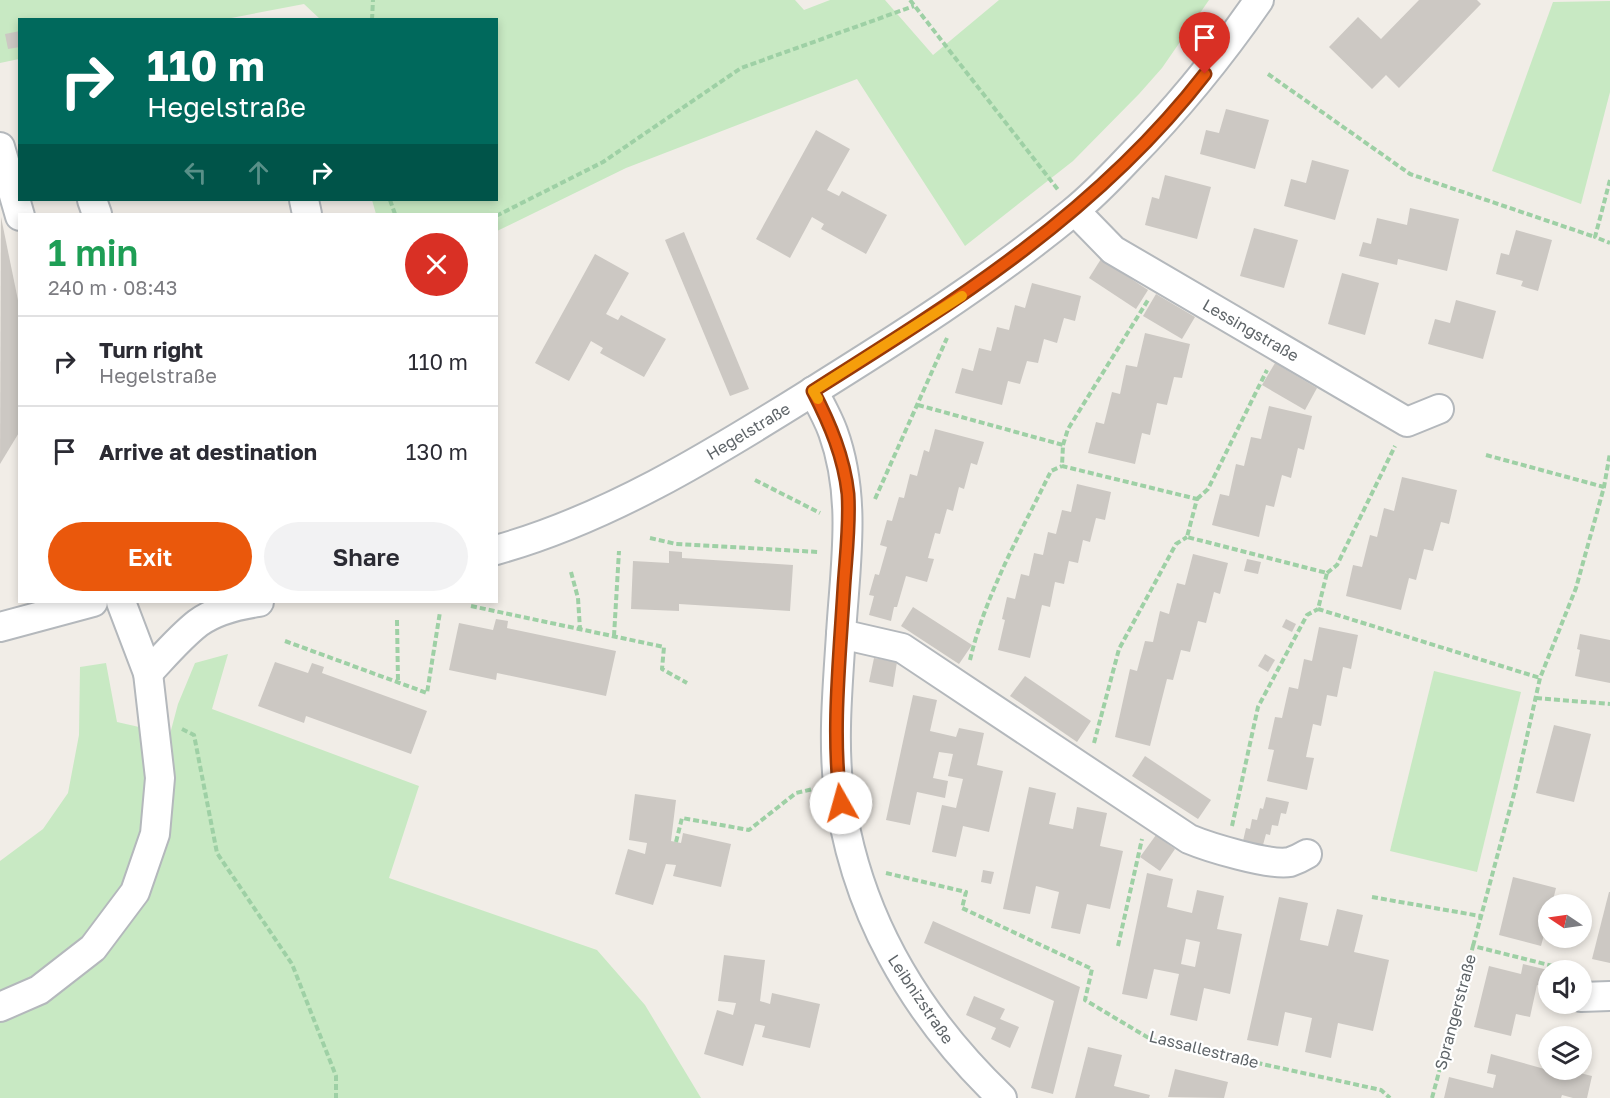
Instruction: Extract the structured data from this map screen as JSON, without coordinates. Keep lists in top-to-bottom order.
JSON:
{
  "streets": {
    "street": ["Lessingstraße", "Hegelstraße", "Leibnizstraße"],
    "path": ["Sprangerstraße", "Lassallestraße"]
  },
  "crossings": [
    ["Lessingstraße", "Hegelstraße"],
    ["Hegelstraße", "Leibnizstraße"]
  ],
  "north": "left",
  "page": {
    "turn": ["110 m", "Hegelstraße"],
    "heading": ["1 min", "240 m · 08:43"],
    "list": [
      {
        "name": "Turn right",
        "note": "Hegelstraße",
        "value": "110 m"
      },
      {
        "name": "Arrive at destination",
        "value": "130 m"
      }
    ],
    "buttons": ["Exit", "Share"]
  }
}
